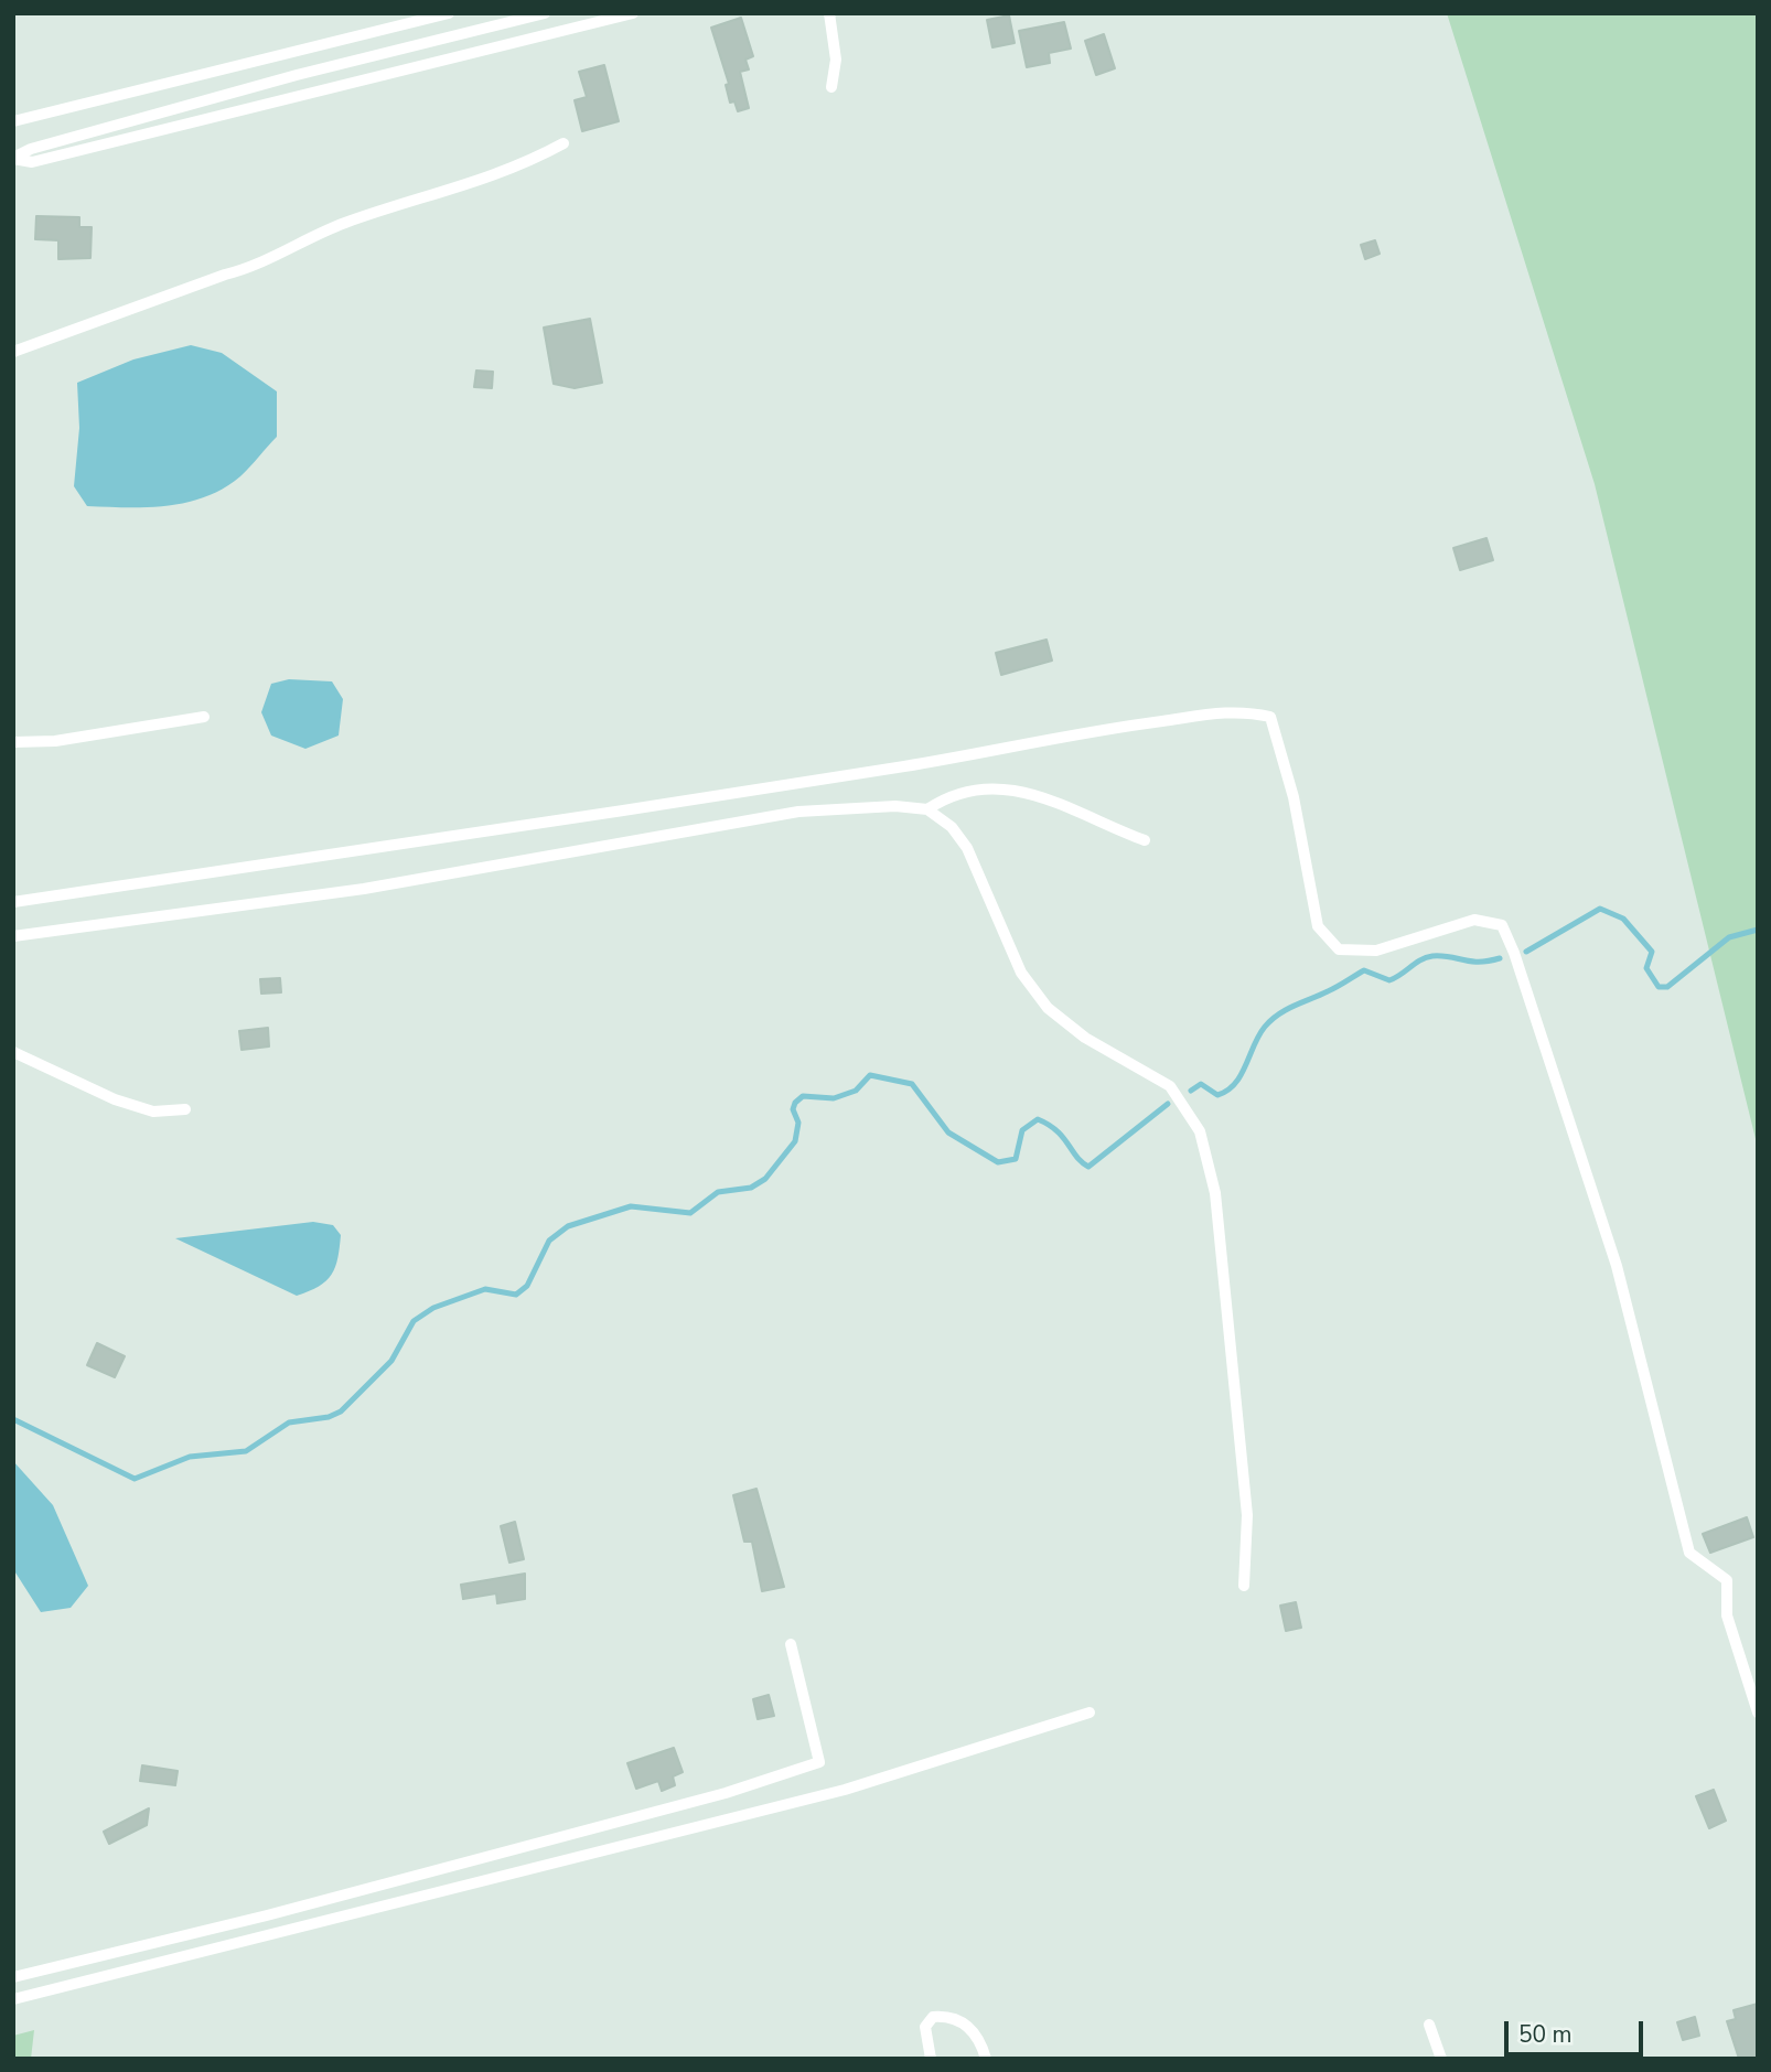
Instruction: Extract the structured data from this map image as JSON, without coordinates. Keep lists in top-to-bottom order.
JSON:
{
  "scale_bar": "50 m"
}
